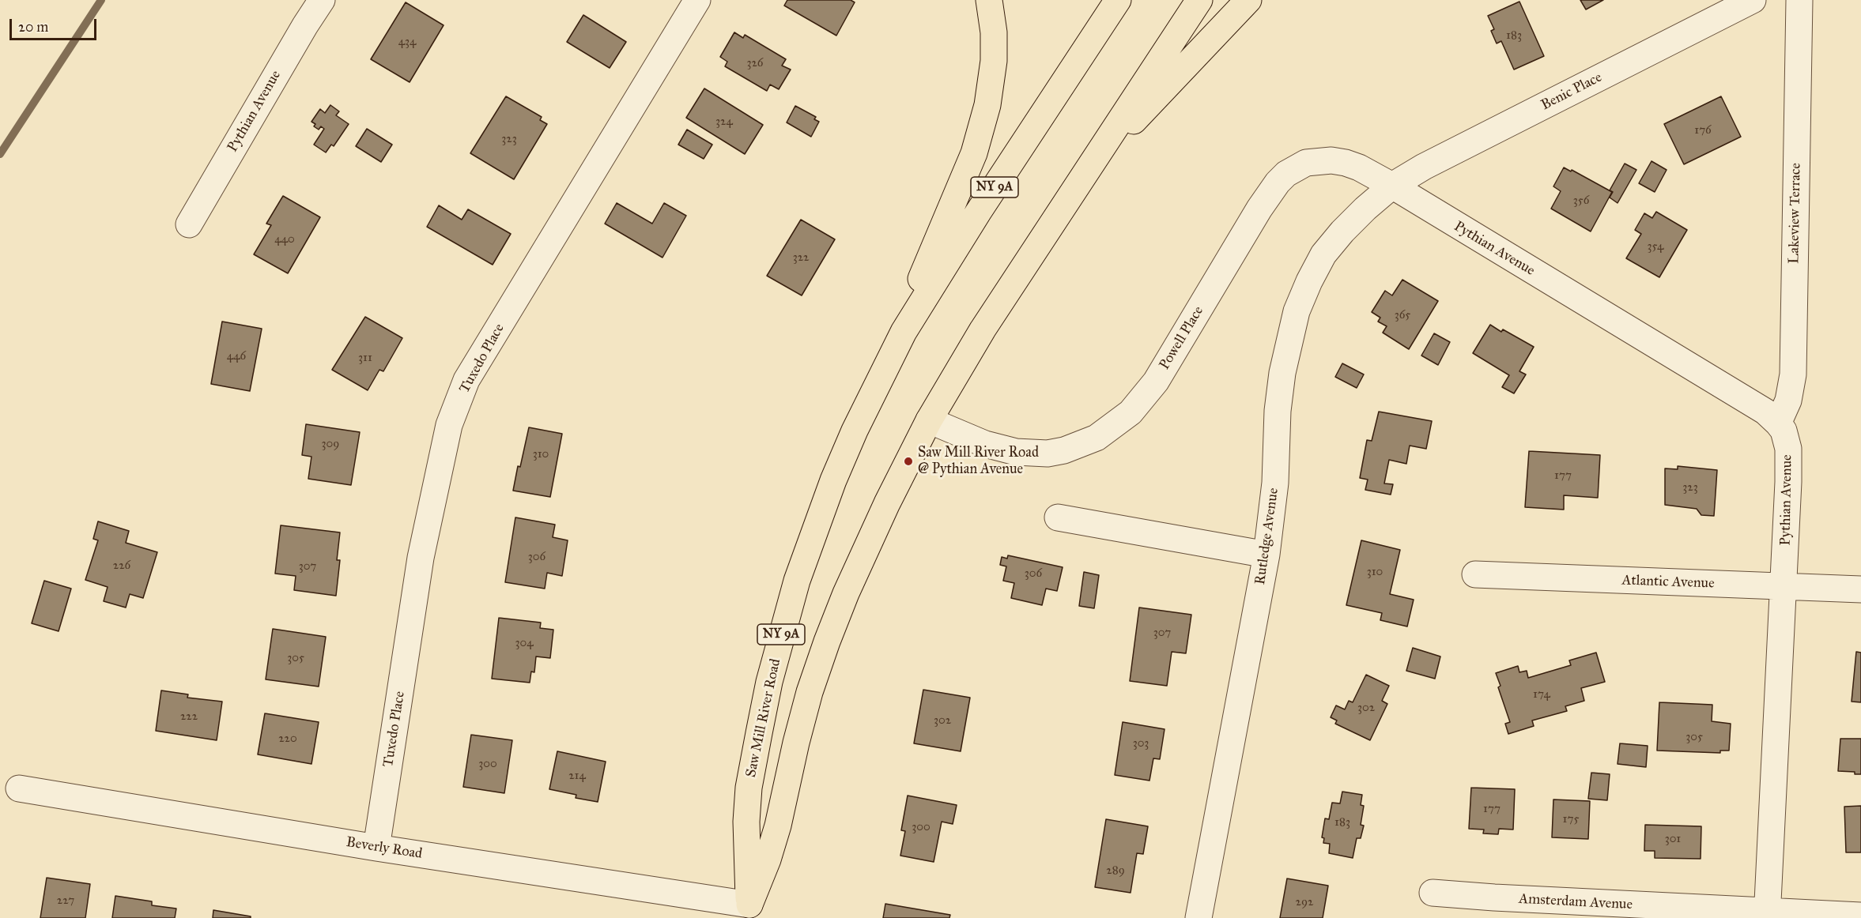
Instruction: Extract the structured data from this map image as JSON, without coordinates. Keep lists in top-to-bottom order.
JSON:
{
  "streets": {
    "main road": ["NY 9A", "Saw Mill River Road"],
    "street": [
      "Benic Place",
      "Pythian Avenue",
      "Lakeview Terrace",
      "Powell Place",
      "Tuxedo Place",
      "Rutledge Avenue",
      "Atlantic Avenue",
      "Beverly Road",
      "Amsterdam Avenue"
    ]
  },
  "crossings": [
    ["Benic Place", "Pythian Avenue"],
    ["Benic Place", "Powell Place"],
    ["Benic Place", "Rutledge Avenue"],
    ["Pythian Avenue", "Lakeview Terrace"],
    ["Pythian Avenue", "Powell Place"],
    ["Pythian Avenue", "Rutledge Avenue"],
    ["Pythian Avenue", "Atlantic Avenue"],
    ["Pythian Avenue", "Amsterdam Avenue"],
    ["NY 9A", "Powell Place"],
    ["NY 9A", "Saw Mill River Road"],
    ["NY 9A", "Beverly Road"],
    ["Powell Place", "Rutledge Avenue"],
    ["Tuxedo Place", "Beverly Road"],
    ["Saw Mill River Road", "Beverly Road"]
  ],
  "places": ["Saw Mill River Road @ Pythian Avenue"],
  "house_numbers": [
    "183",
    "434",
    "326",
    "324",
    "176",
    "323",
    "356",
    "440",
    "354",
    "322",
    "365",
    "446",
    "311",
    "309",
    "310",
    "177",
    "323",
    "306",
    "226",
    "307",
    "310",
    "306",
    "307",
    "304",
    "305",
    "174",
    "302",
    "222",
    "302",
    "305",
    "220",
    "303",
    "300",
    "214",
    "177",
    "175",
    "183",
    "300",
    "301",
    "289",
    "227",
    "292"
  ],
  "scale_bar": "20 m"
}
